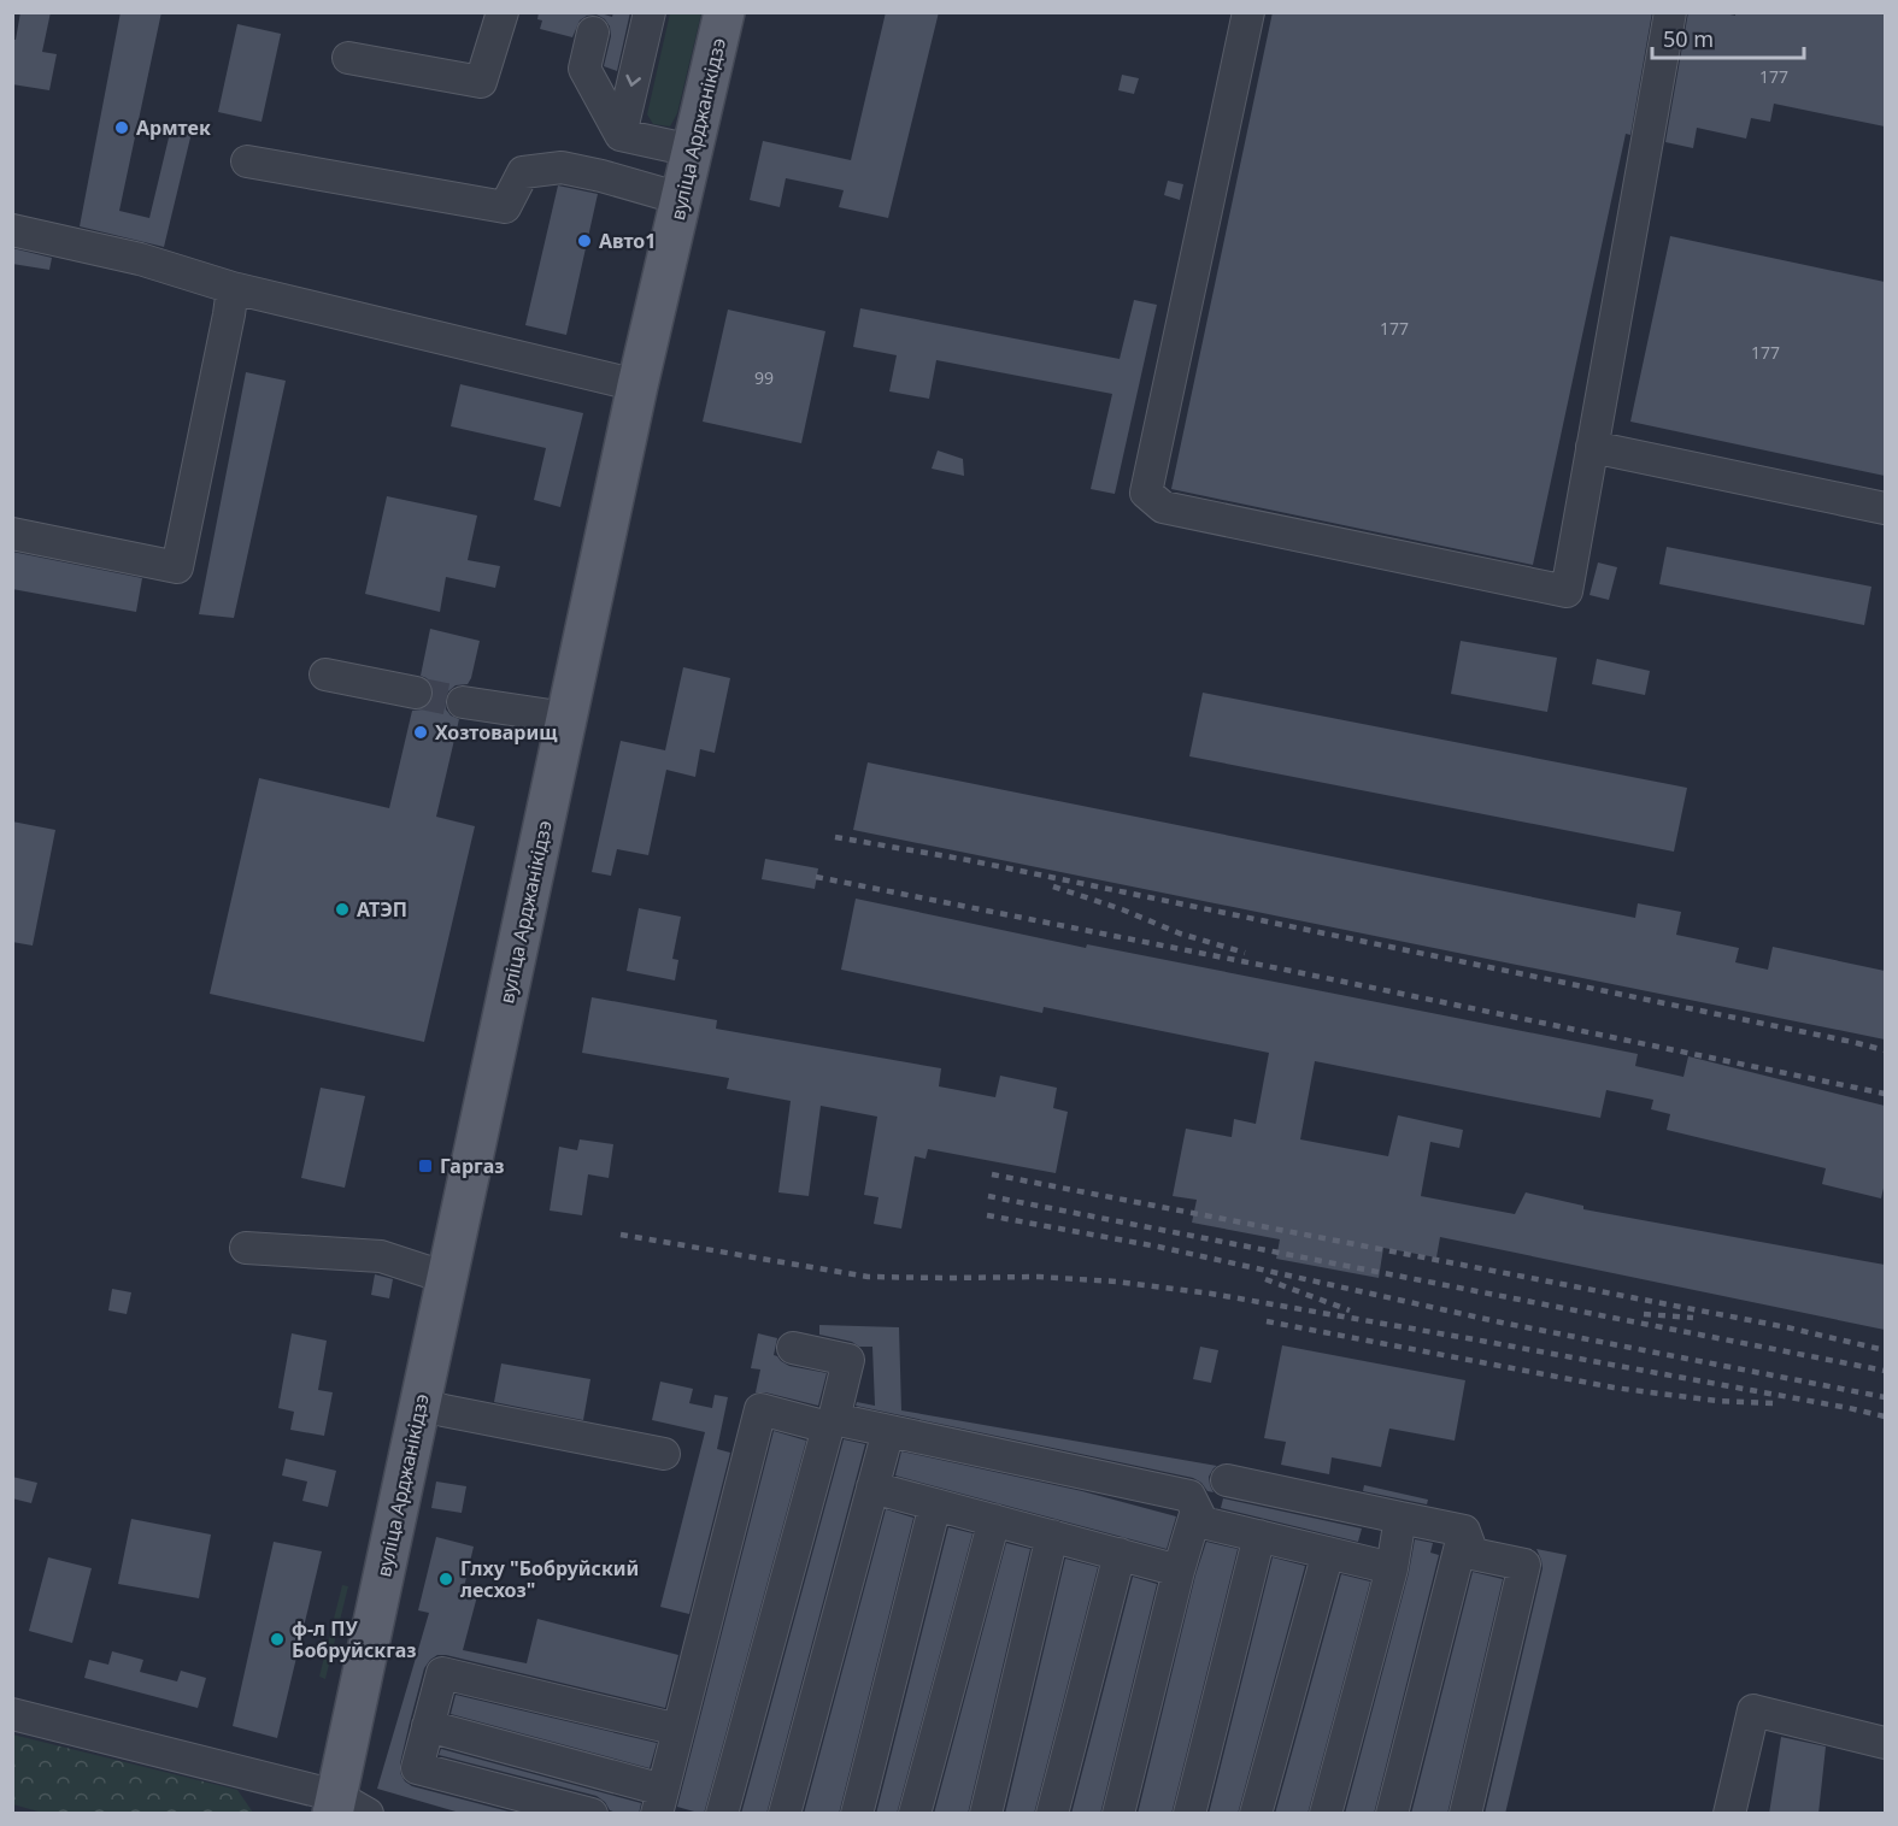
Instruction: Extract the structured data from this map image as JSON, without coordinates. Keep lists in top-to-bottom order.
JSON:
{
  "streets": {
    "main road": ["вуліца Арджанікідзэ"]
  },
  "places": {
    "other": [
      "Армтек",
      "Авто1",
      "Хозтоварищ",
      "АТЭП",
      "Глху \"Бобруйский лесхоз\"",
      "ф-л ПУ Бобруйскгаз"
    ],
    "transit": ["Гаргаз"]
  },
  "house_numbers": [
    "177",
    "177",
    "177",
    "99"
  ],
  "scale_bar": "50 m"
}
